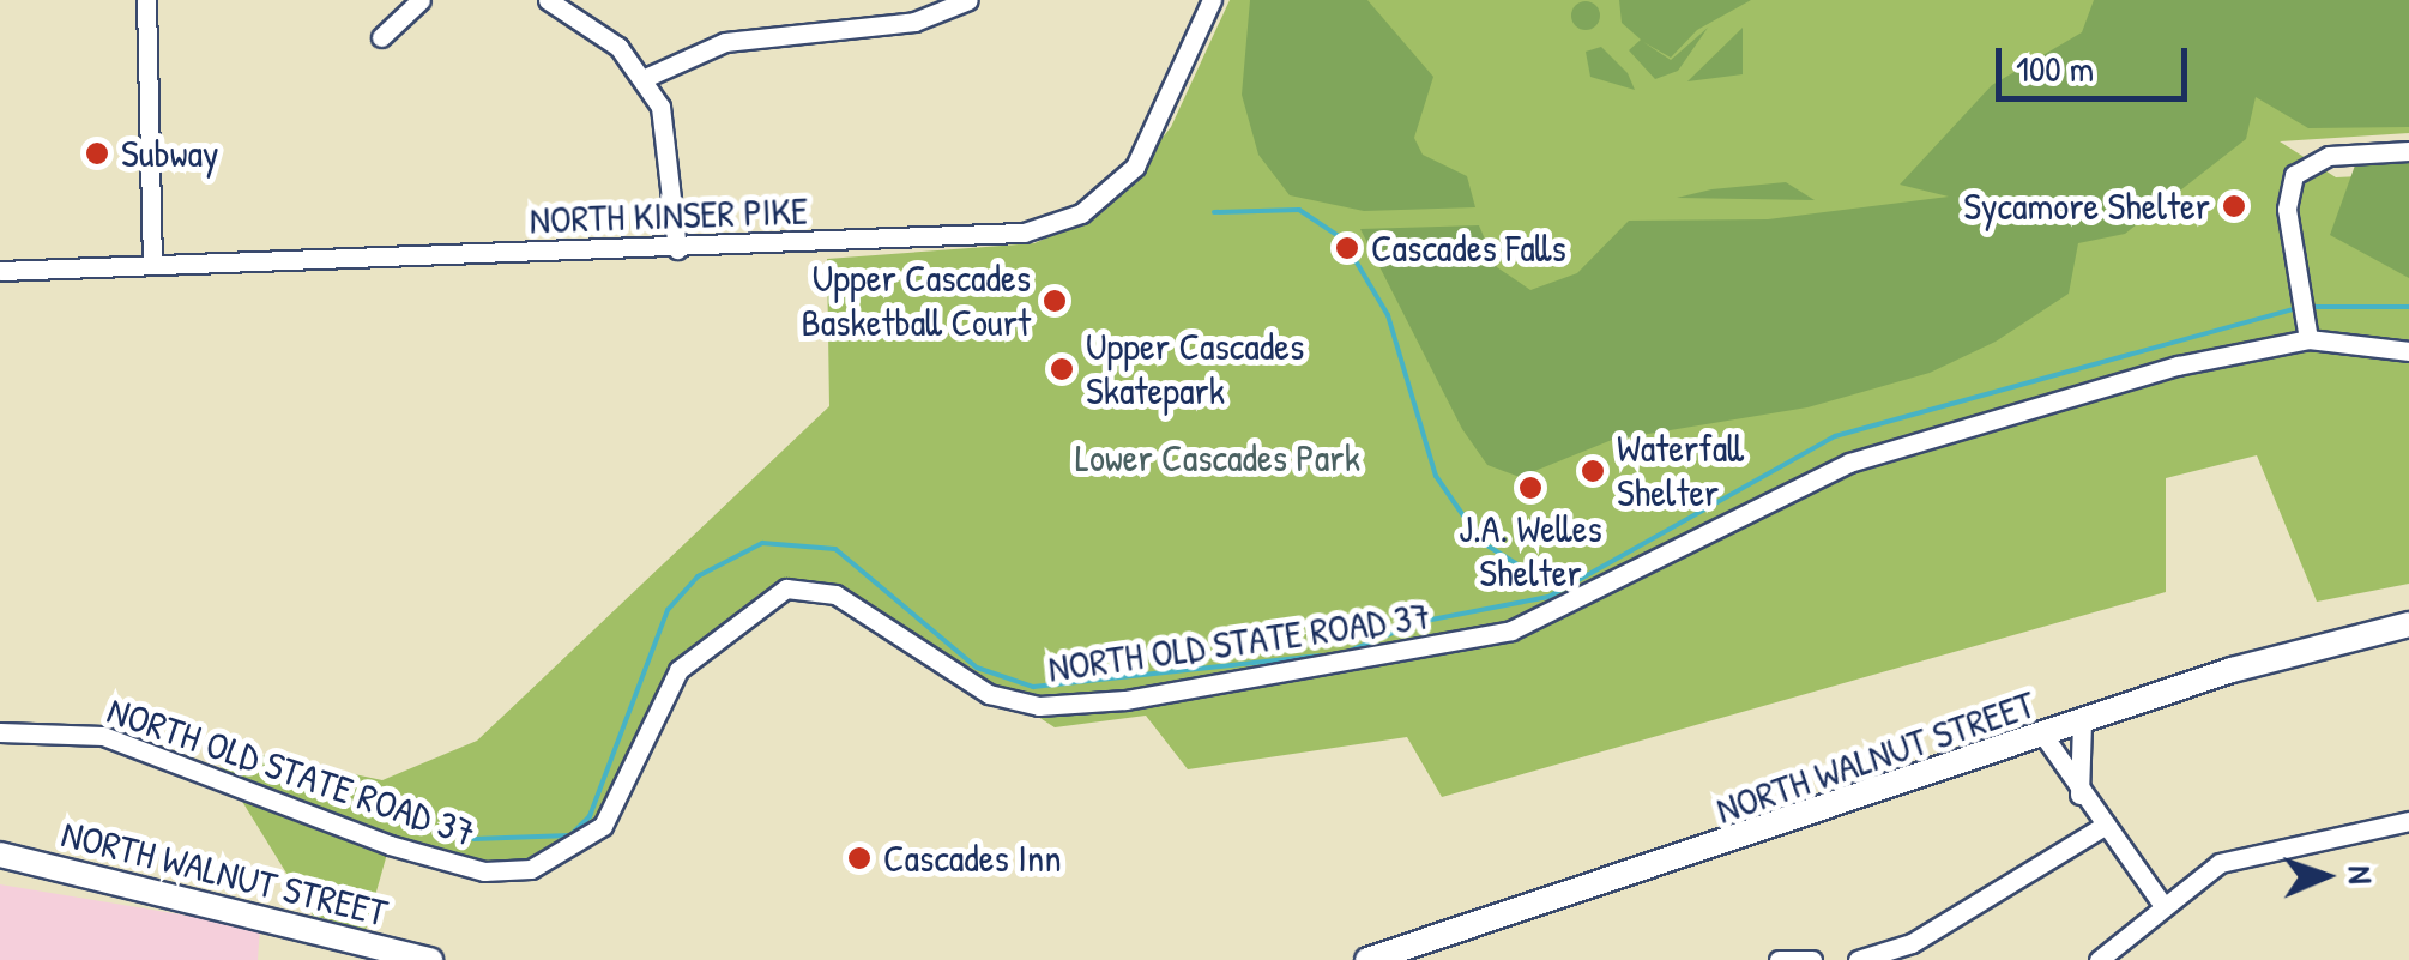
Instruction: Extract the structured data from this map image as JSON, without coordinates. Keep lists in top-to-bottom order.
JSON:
{
  "streets": {
    "main road": ["NORTH WALNUT STREET"],
    "street": ["NORTH KINSER PIKE", "NORTH OLD STATE ROAD 37"]
  },
  "parks": ["Lower Cascades Park"],
  "places": [
    "Subway",
    "Sycamore Shelter",
    "Cascades Falls",
    "Upper Cascades Basketball Court",
    "Upper Cascades Skatepark",
    "Waterfall Shelter",
    "J.A. Welles Shelter",
    "Cascades Inn"
  ],
  "scale_bar": "100 m",
  "north": "right"
}
